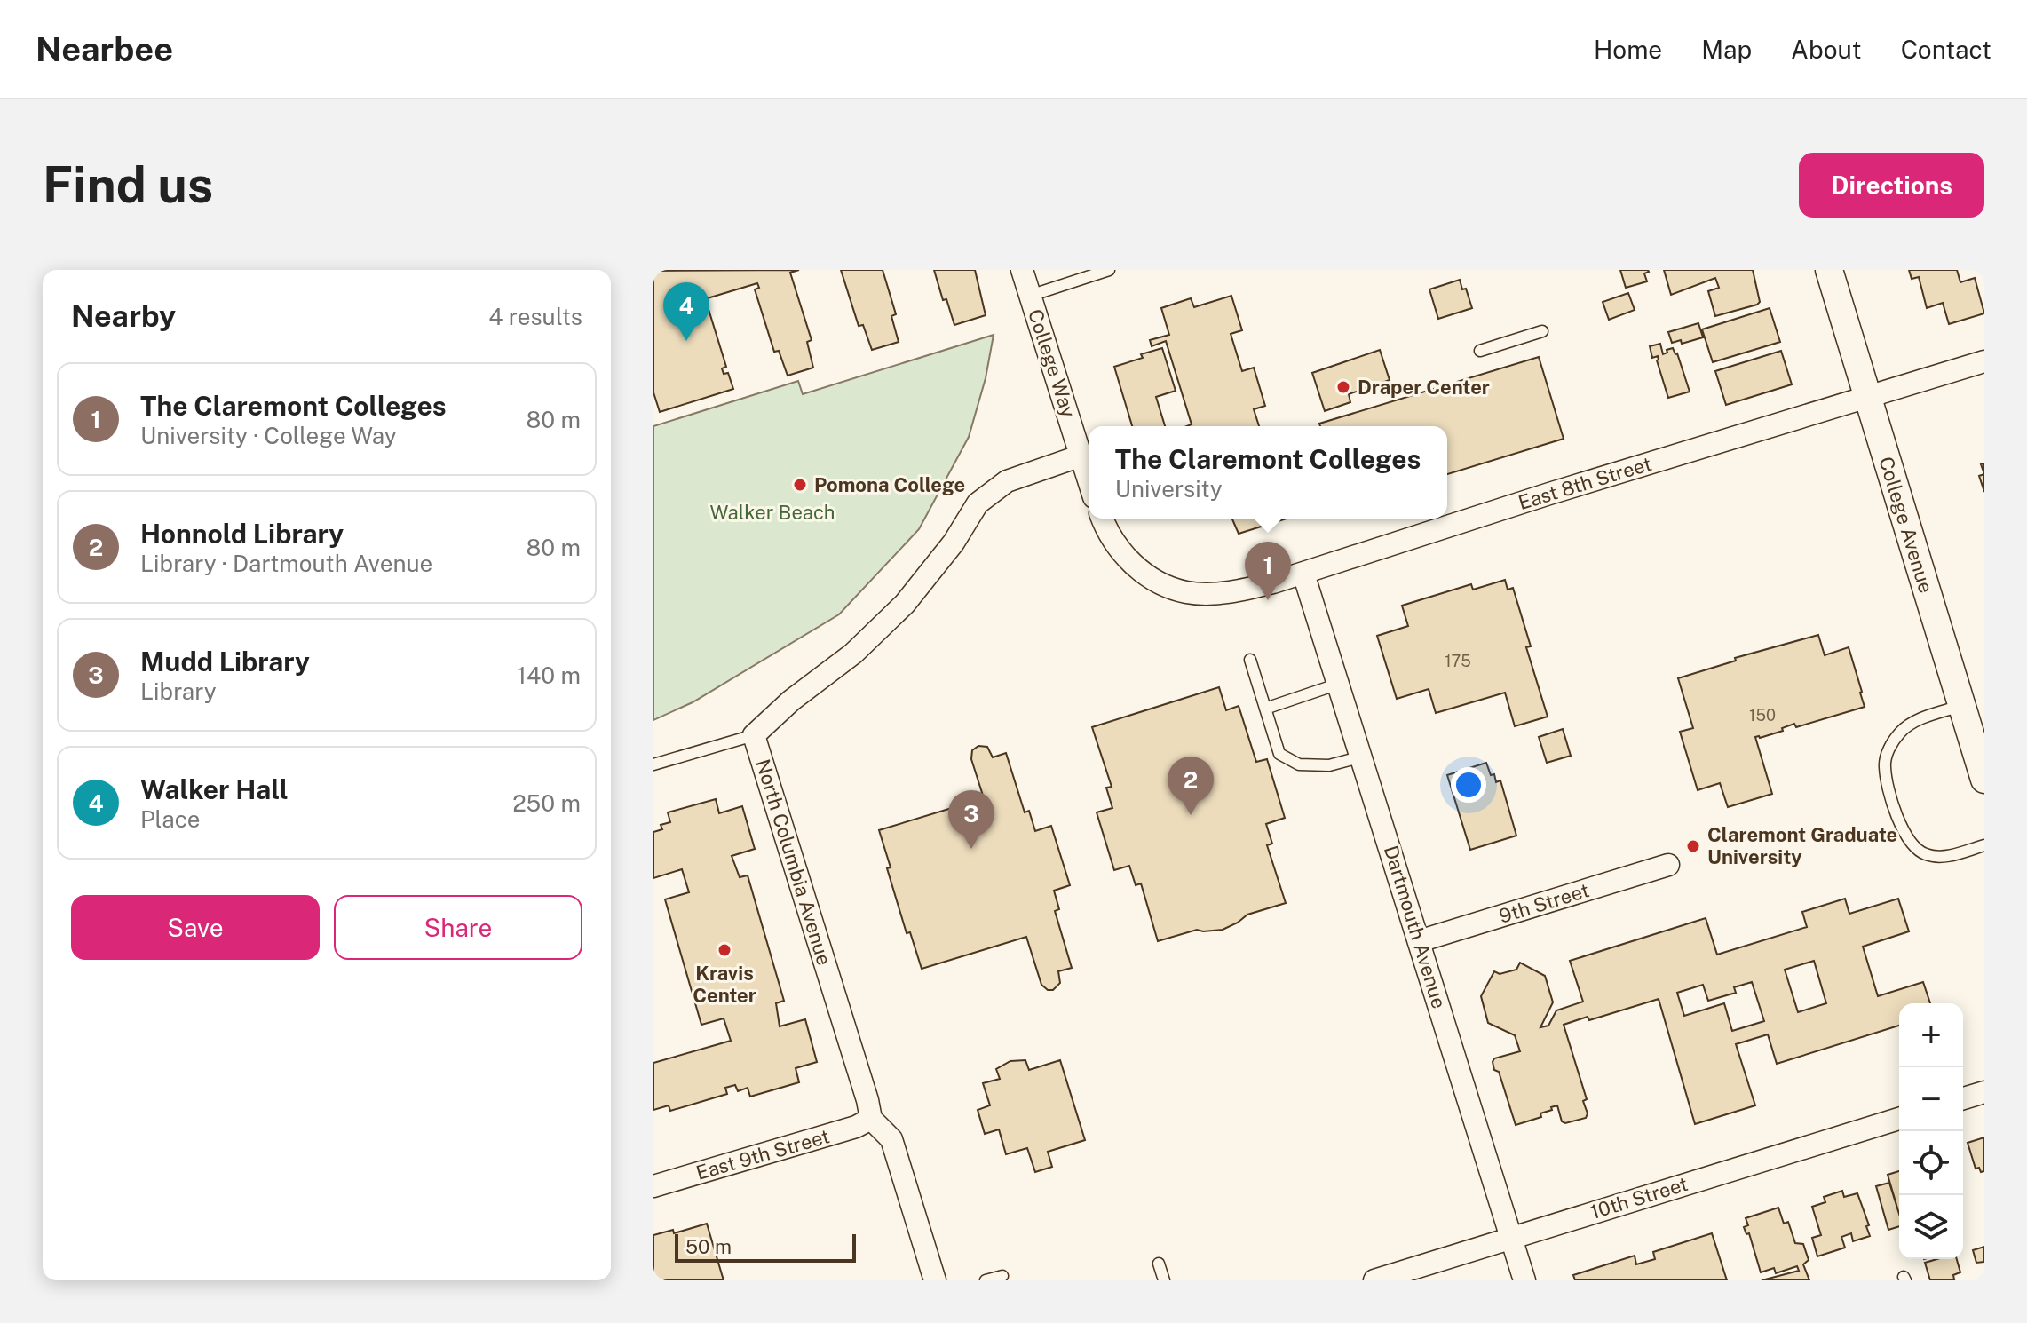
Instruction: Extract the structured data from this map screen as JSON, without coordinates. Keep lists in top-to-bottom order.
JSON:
{
  "streets": {
    "street": [
      "College Way",
      "East 8th Street",
      "College Avenue",
      "North Columbia Avenue",
      "9th Street",
      "Dartmouth Avenue",
      "East 9th Street",
      "10th Street"
    ]
  },
  "crossings": [
    ["College Way", "North Columbia Avenue"],
    ["East 8th Street", "College Avenue"],
    ["East 8th Street", "Dartmouth Avenue"],
    ["North Columbia Avenue", "East 9th Street"],
    ["9th Street", "Dartmouth Avenue"],
    ["Dartmouth Avenue", "10th Street"]
  ],
  "parks": ["Walker Beach"],
  "places": [
    "Draper Center",
    "Pomona College",
    "Claremont Graduate University",
    "Kravis Center"
  ],
  "house_numbers": ["175", "150"],
  "scale_bar": "50 m",
  "page": {
    "header": "Nearbee",
    "nav": [
      "Home",
      "Map",
      "About",
      "Contact"
    ],
    "buttons": [
      "Directions",
      ["Save", "Share"]
    ],
    "title": "Find us",
    "heading": ["Nearby", "4 results"],
    "pins": [
      "4",
      "1",
      "2",
      "3"
    ],
    "list": [
      {
        "mark": "1",
        "name": "The Claremont Colleges",
        "note": "University · College Way",
        "value": "80 m"
      },
      {
        "mark": "2",
        "name": "Honnold Library",
        "note": "Library · Dartmouth Avenue",
        "value": "80 m"
      },
      {
        "mark": "3",
        "name": "Mudd Library",
        "note": "Library",
        "value": "140 m"
      },
      {
        "mark": "4",
        "name": "Walker Hall",
        "note": "Place",
        "value": "250 m"
      }
    ],
    "popup": ["The Claremont Colleges", "University"],
    "map_buttons": ["+", "−"],
    "scale": "50 m"
  }
}
